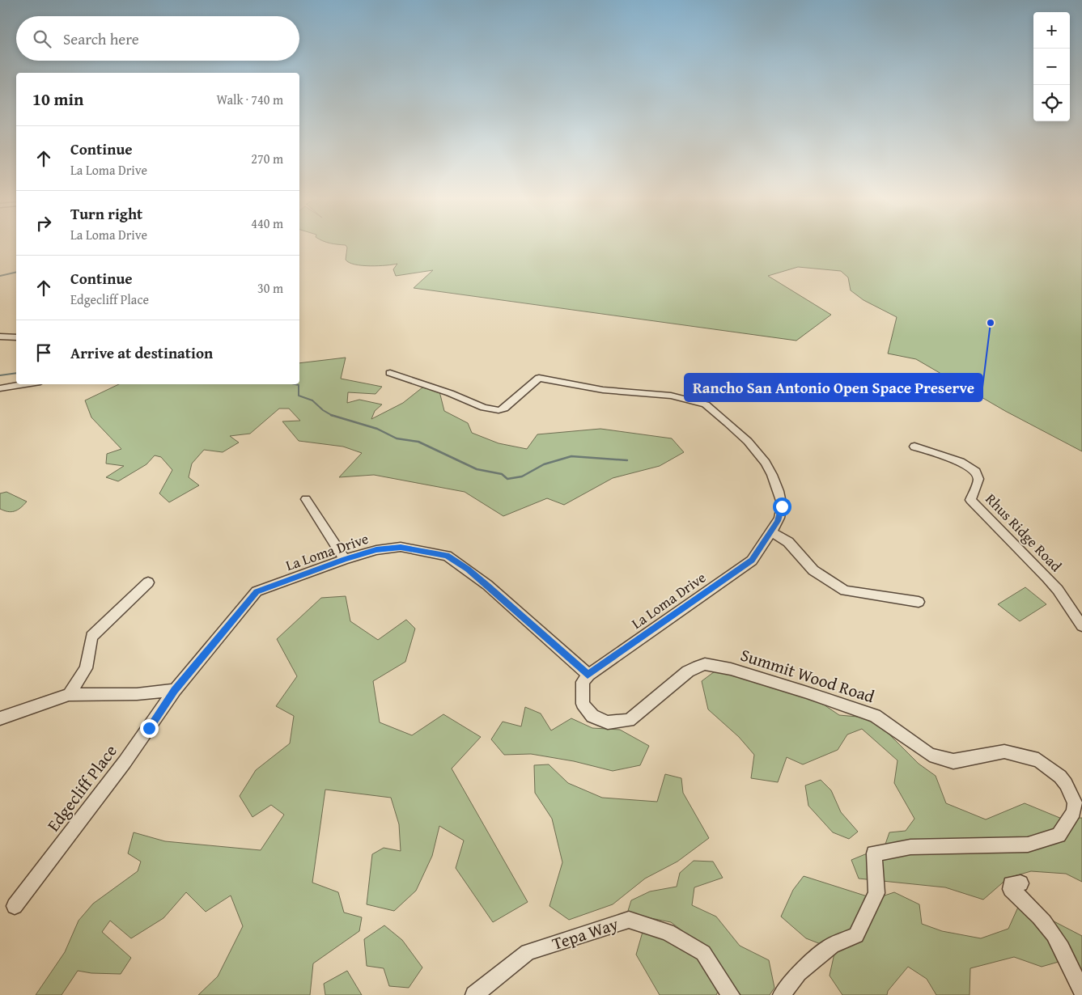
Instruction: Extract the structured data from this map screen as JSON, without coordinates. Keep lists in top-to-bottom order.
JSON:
{
  "streets": {
    "street": [
      "Rhus Ridge Road",
      "La Loma Drive",
      "Summit Wood Road",
      "Edgecliff Place",
      "Tepa Way"
    ]
  },
  "crossings": [
    ["La Loma Drive", "Summit Wood Road"],
    ["La Loma Drive", "Edgecliff Place"]
  ],
  "places": ["Rancho San Antonio Open Space Preserve"],
  "page": {
    "map_buttons": ["+", "−"],
    "search": "Search here",
    "heading": ["10 min", "Walk · 740 m"],
    "list": [
      ["Continue", "La Loma Drive", "270 m"],
      ["Turn right", "La Loma Drive", "440 m"],
      ["Continue", "Edgecliff Place", "30 m"],
      "Arrive at destination"
    ]
  }
}
